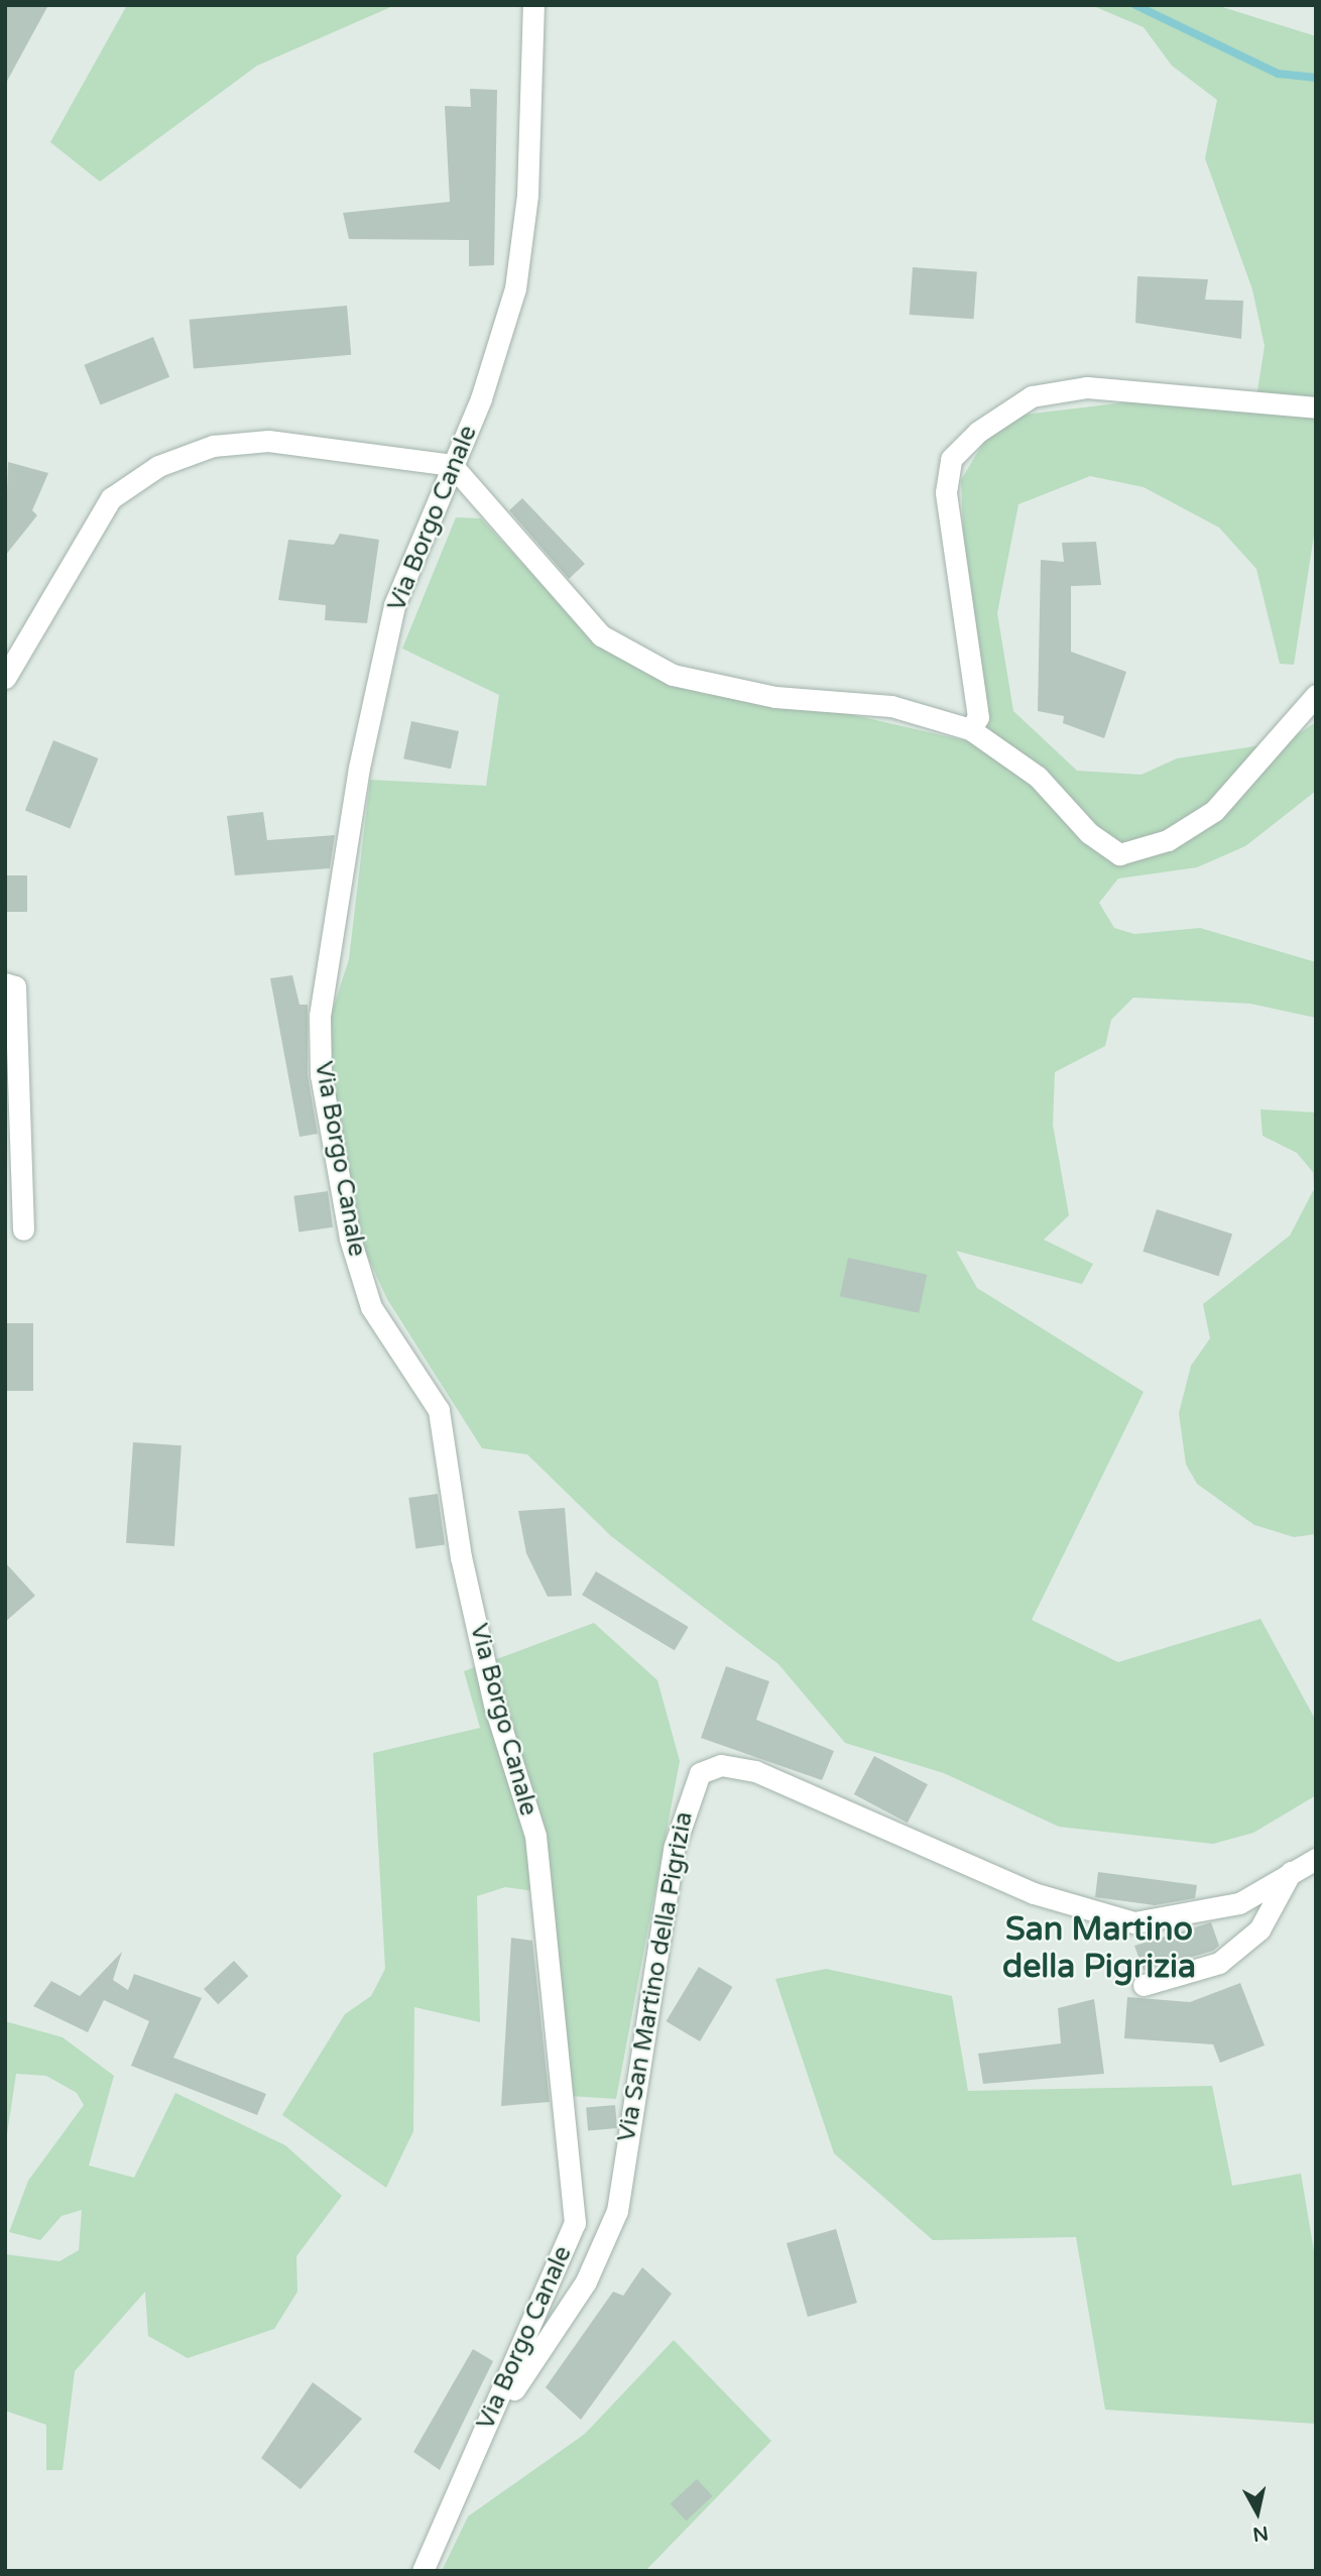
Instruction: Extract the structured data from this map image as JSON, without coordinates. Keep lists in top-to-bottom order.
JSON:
{
  "streets": {
    "street": ["Via Borgo Canale", "Via San Martino della Pigrizia"]
  },
  "crossings": [
    ["Via Borgo Canale", "Via San Martino della Pigrizia"]
  ],
  "districts": ["San Martino della Pigrizia"],
  "north": "bottom"
}
